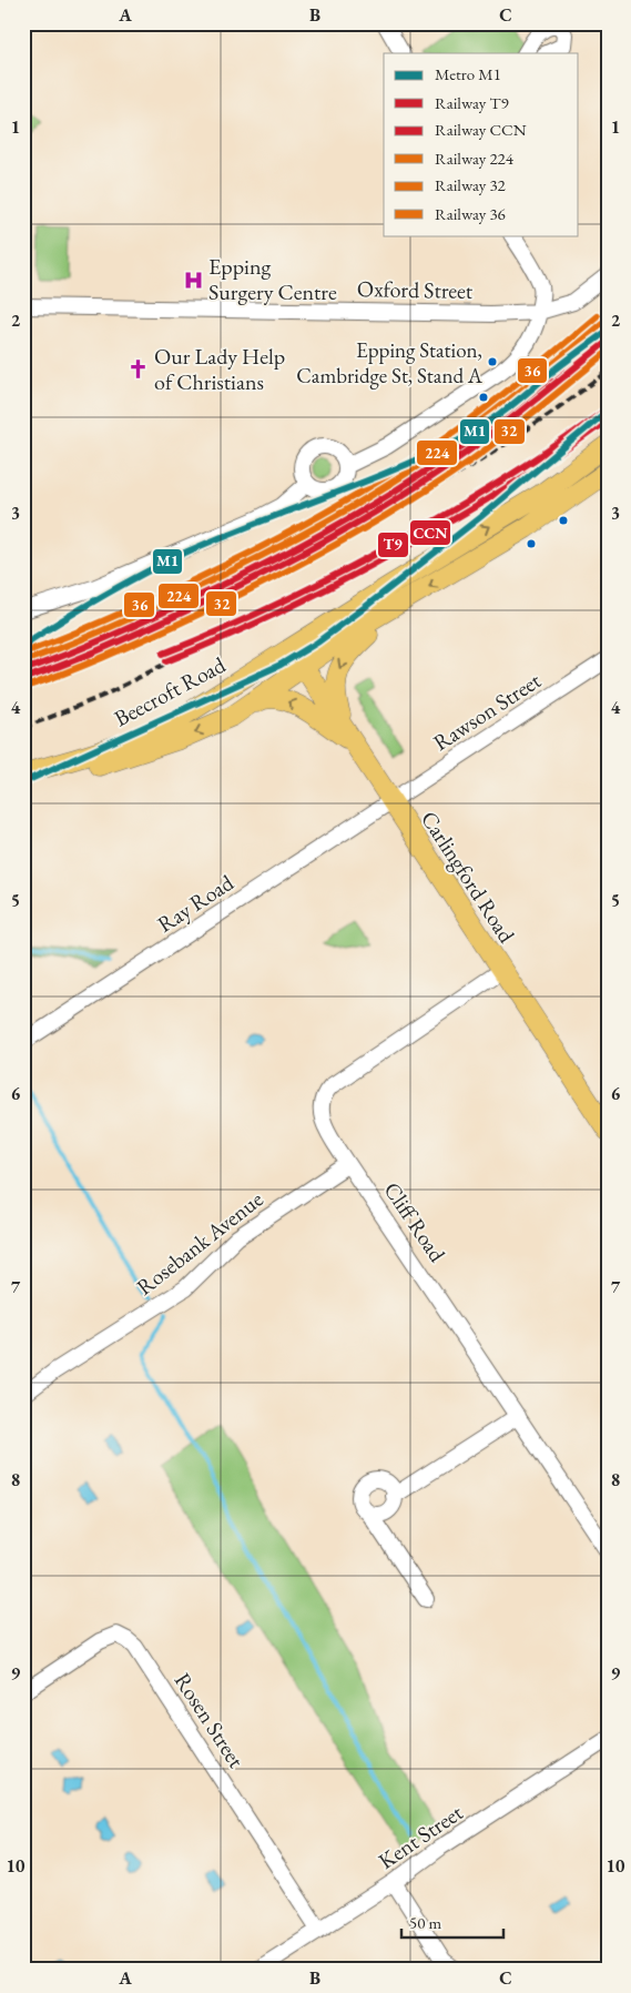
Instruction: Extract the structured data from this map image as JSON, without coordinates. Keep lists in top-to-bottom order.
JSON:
{
  "streets": {
    "main road": ["Beecroft Road", "Carlingford Road"],
    "street": [
      "Oxford Street",
      "Rawson Street",
      "Ray Road",
      "Cliff Road",
      "Rosebank Avenue",
      "Rosen Street",
      "Kent Street"
    ]
  },
  "crossings": [
    ["Beecroft Road", "Carlingford Road"],
    ["Rawson Street", "Carlingford Road"],
    ["Rawson Street", "Ray Road"],
    ["Carlingford Road", "Ray Road"],
    ["Carlingford Road", "Cliff Road"],
    ["Cliff Road", "Rosebank Avenue"],
    ["Rosen Street", "Kent Street"]
  ],
  "places": {
    "hospital": ["Epping Surgery Centre"],
    "other": ["Epping Station, Cambridge St, Stand A"],
    "church": ["Our Lady Help of Christians"]
  },
  "lines": [
    "rail line 36",
    "rail line 224",
    "rail line T9",
    "metro line M1",
    "rail line CCN",
    "rail line 32"
  ],
  "legend": [
    "Metro M1",
    "Railway T9",
    "Railway CCN",
    "Railway 224",
    "Railway 32",
    "Railway 36"
  ],
  "scale_bar": "50 m",
  "grid": {
    "columns": ["A", "B", "C"],
    "rows": [
      "1",
      "2",
      "3",
      "4",
      "5",
      "6",
      "7",
      "8",
      "9",
      "10"
    ]
  }
}
